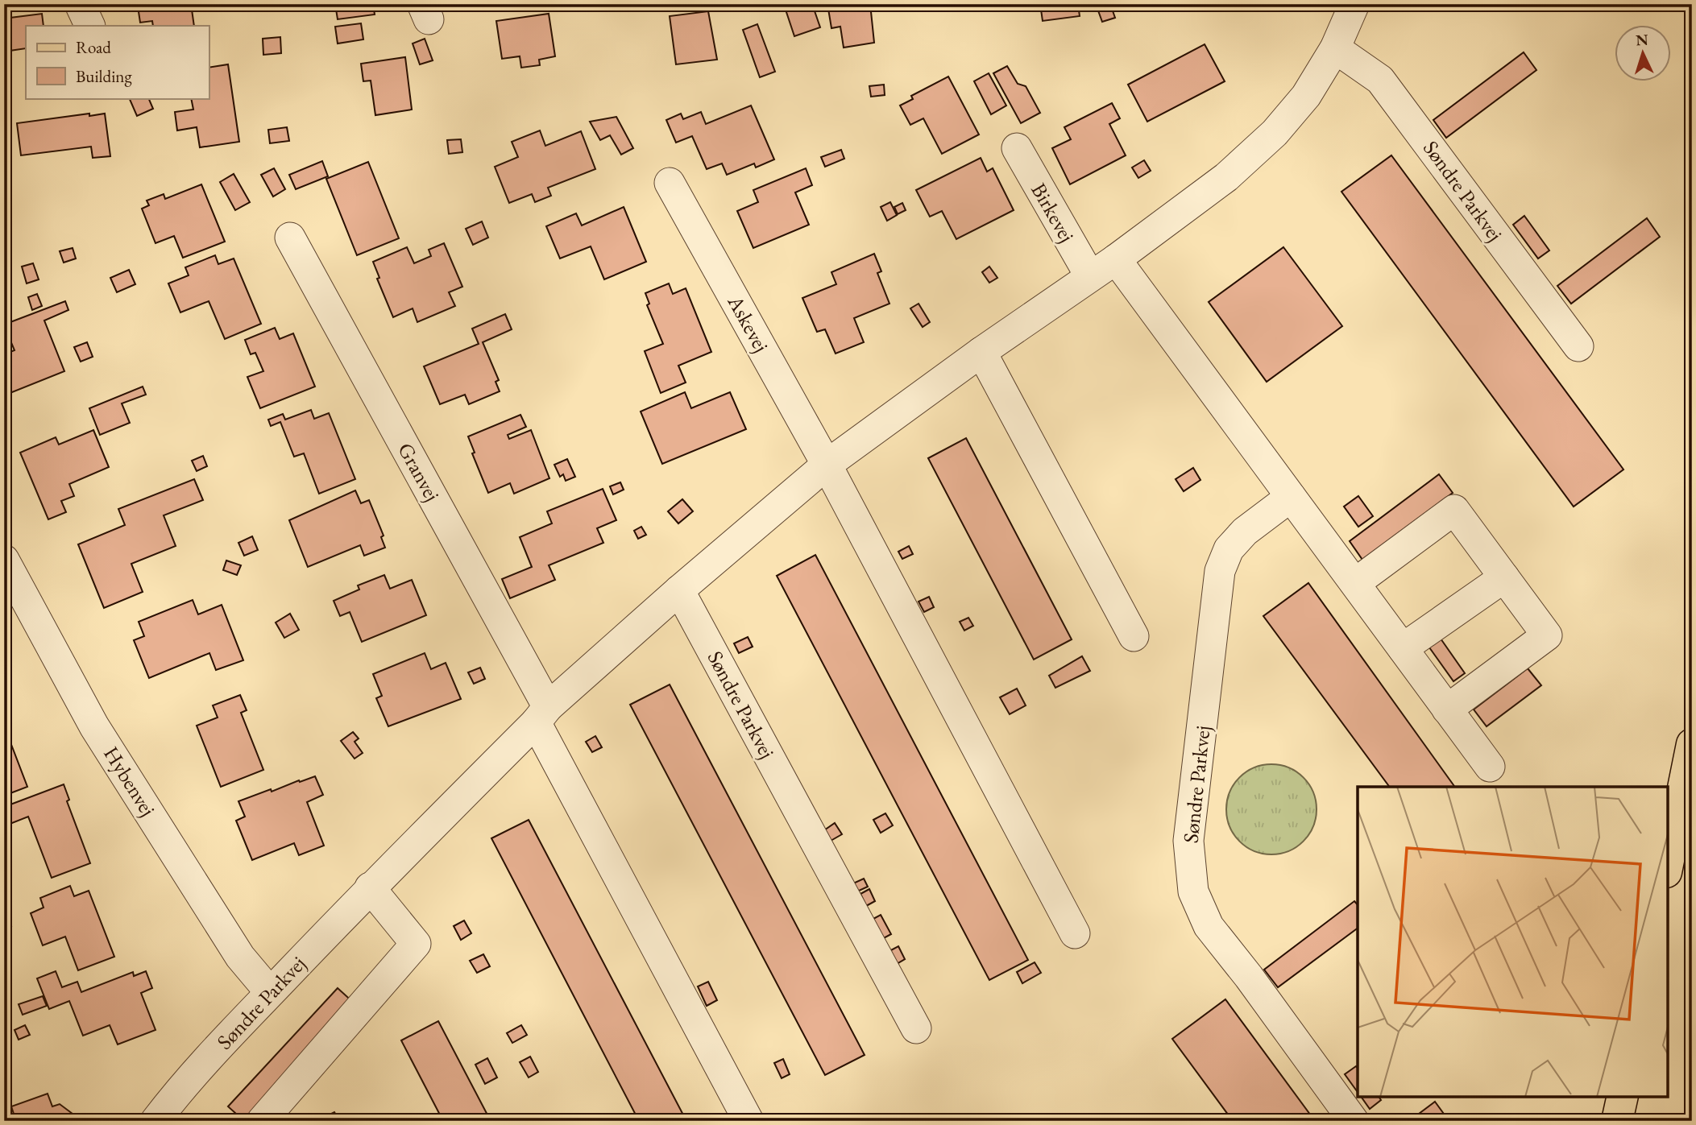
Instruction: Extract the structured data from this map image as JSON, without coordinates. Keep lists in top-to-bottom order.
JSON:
{
  "streets": {
    "street": [
      "Søndre Parkvej",
      "Birkevej",
      "Askevej",
      "Granvej",
      "Hybenvej"
    ]
  },
  "crossings": [
    ["Søndre Parkvej", "Birkevej"],
    ["Søndre Parkvej", "Askevej"],
    ["Søndre Parkvej", "Granvej"],
    ["Søndre Parkvej", "Hybenvej"]
  ],
  "legend": ["Road", "Building"],
  "north": "top"
}
